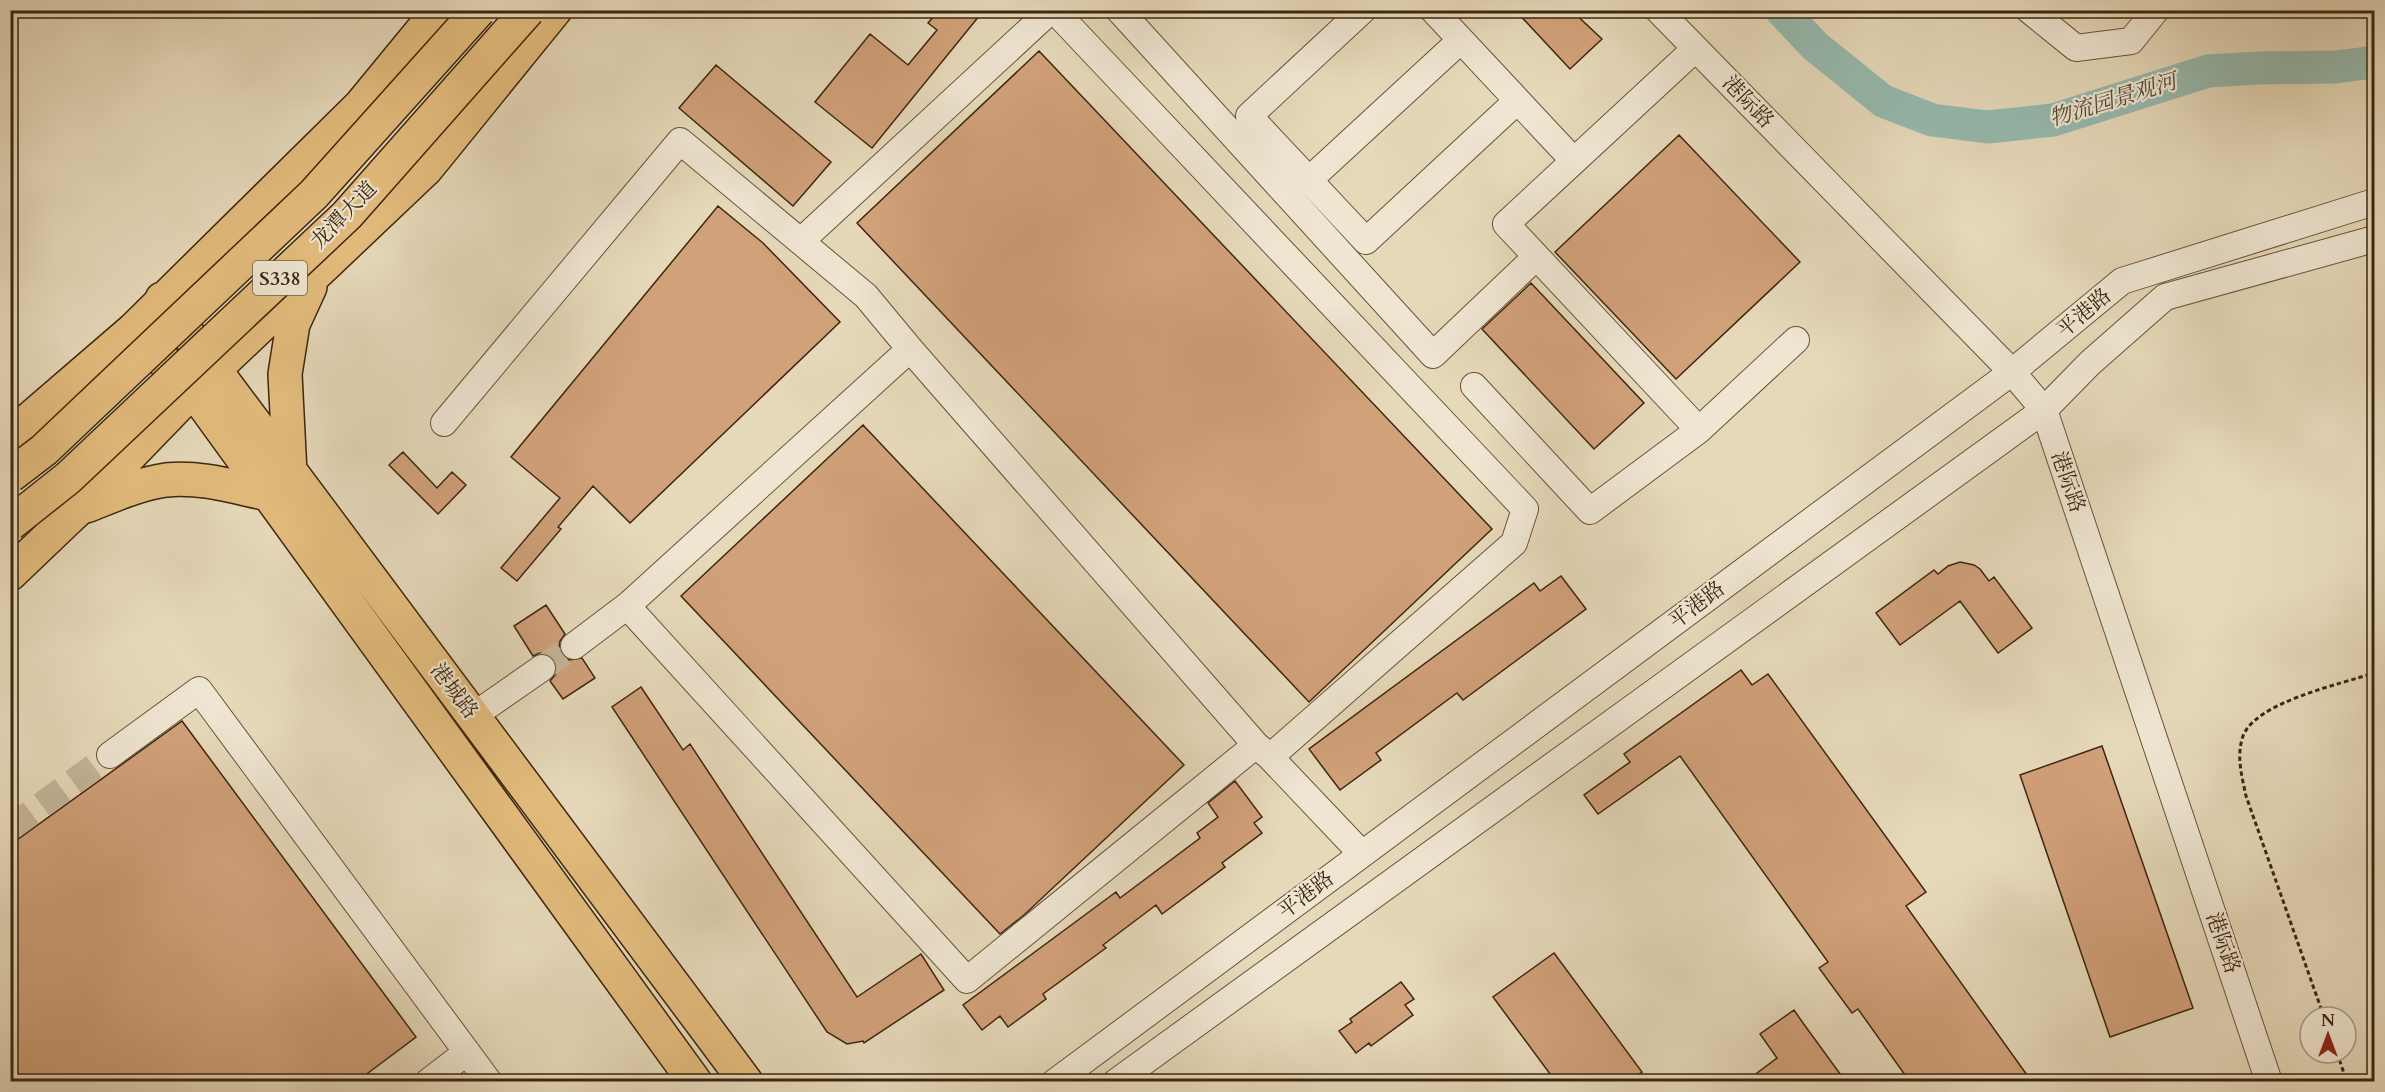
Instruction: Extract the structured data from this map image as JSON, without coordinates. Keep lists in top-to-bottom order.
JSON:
{
  "streets": {
    "main road": ["龙潭大道", "S338", "港城路"],
    "street": ["港际路", "平港路"]
  },
  "crossings": [
    ["港际路", "平港路"]
  ],
  "water": ["物流园景观河"],
  "north": "top"
}
